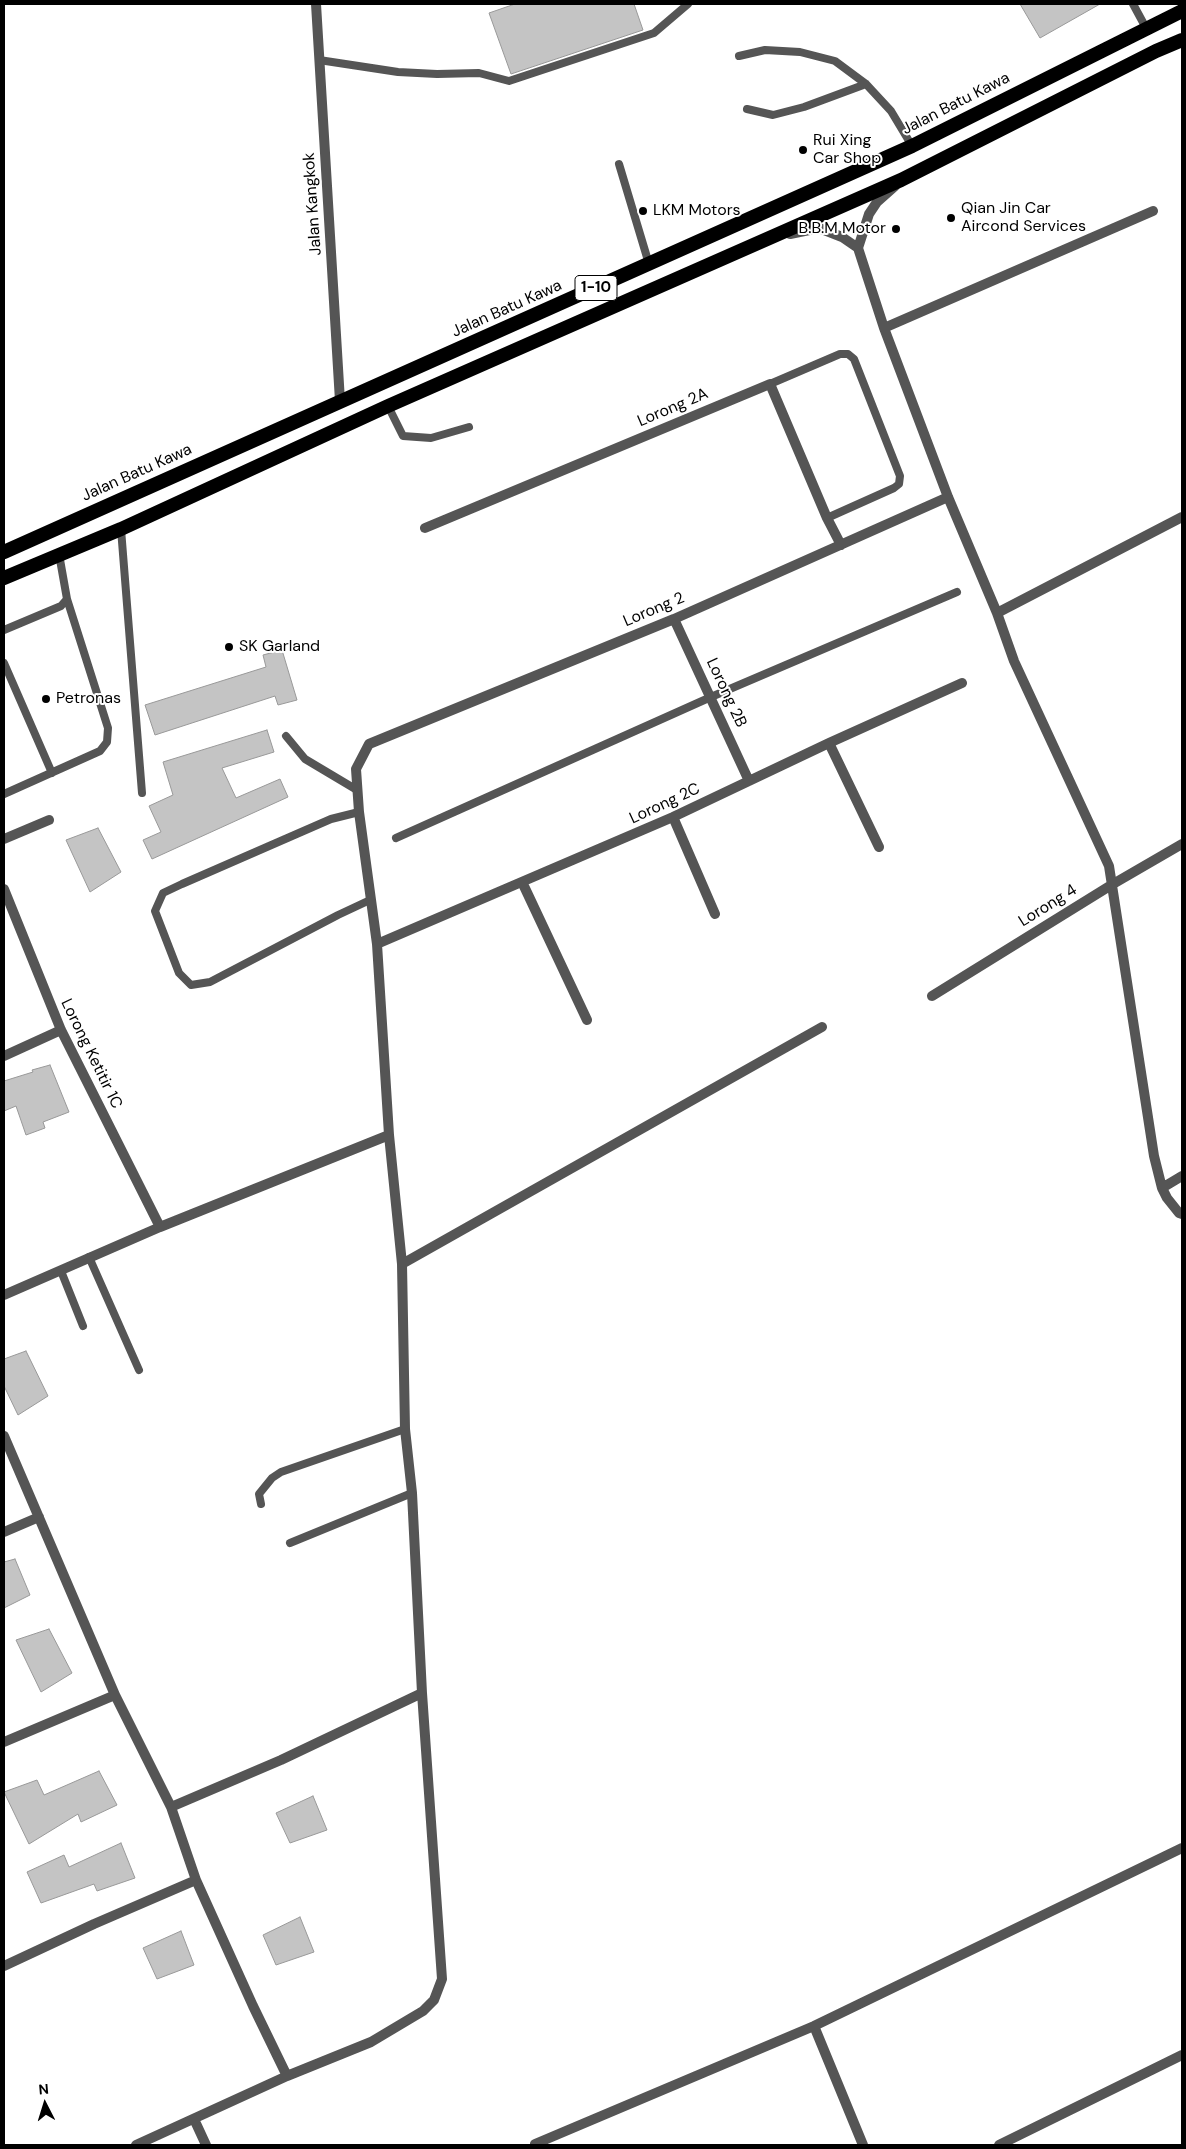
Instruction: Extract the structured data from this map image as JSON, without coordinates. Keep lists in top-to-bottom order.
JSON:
{
  "streets": {
    "highway": ["Jalan Batu Kawa", "1-10"],
    "street": [
      "Jalan Kangkok",
      "Lorong 2A",
      "Lorong 2",
      "Lorong 2B",
      "Lorong 2C",
      "Lorong 4",
      "Lorong Ketitir 1C"
    ]
  },
  "crossings": [
    ["Jalan Batu Kawa", "Jalan Kangkok"],
    ["Lorong 2", "Lorong 2B"],
    ["Lorong 2B", "Lorong 2C"]
  ],
  "places": [
    "Rui Xing Car Shop",
    "LKM Motors",
    "Qian Jin Car Aircond Services",
    "B.B.M Motor",
    "SK Garland",
    "Petronas"
  ],
  "north": "top"
}
